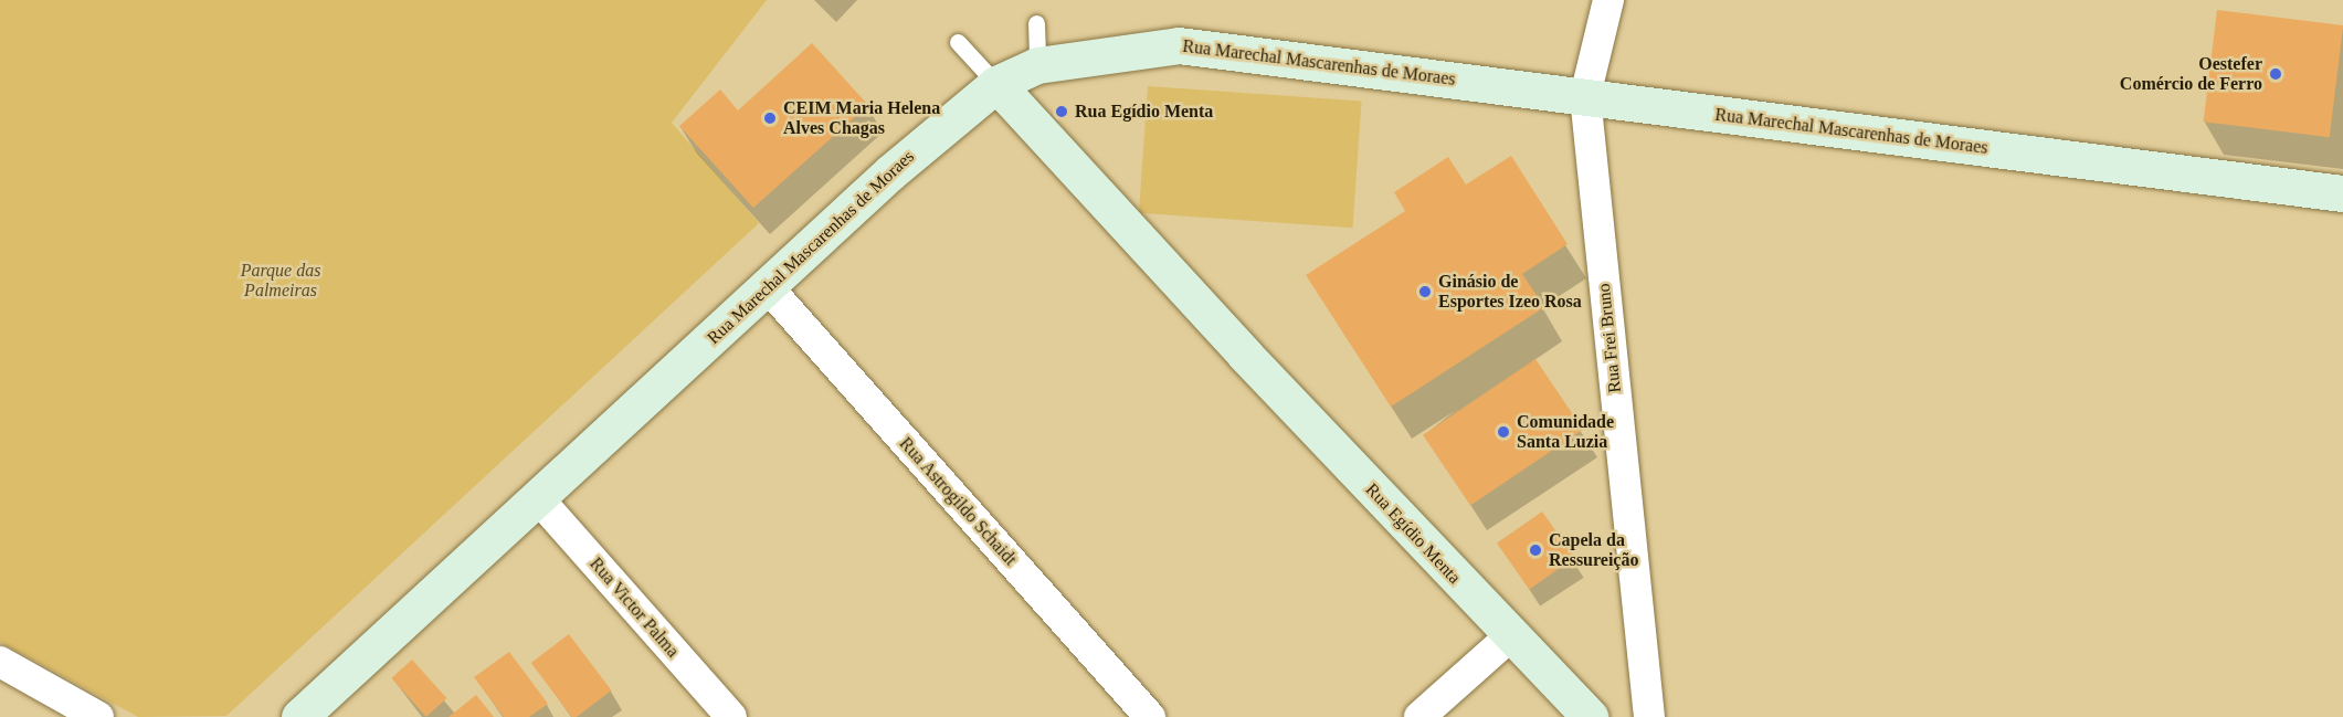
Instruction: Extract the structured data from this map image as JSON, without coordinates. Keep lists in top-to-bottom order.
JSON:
{
  "streets": {
    "street": [
      "Rua Marechal Mascarenhas de Moraes",
      "Rua Frei Bruno",
      "Rua Astrogildo Schaidt",
      "Rua Egídio Menta",
      "Rua Victor Palma"
    ]
  },
  "crossings": [
    ["Rua Marechal Mascarenhas de Moraes", "Rua Frei Bruno"],
    ["Rua Marechal Mascarenhas de Moraes", "Rua Astrogildo Schaidt"],
    ["Rua Marechal Mascarenhas de Moraes", "Rua Egídio Menta"],
    ["Rua Marechal Mascarenhas de Moraes", "Rua Victor Palma"]
  ],
  "parks": ["Parque das Palmeiras"],
  "places": [
    "Oestefer Comércio de Ferro",
    "Rua Egídio Menta",
    "CEIM Maria Helena Alves Chagas",
    "Ginásio de Esportes Izeo Rosa",
    "Comunidade Santa Luzia",
    "Capela da Ressureição"
  ]
}
